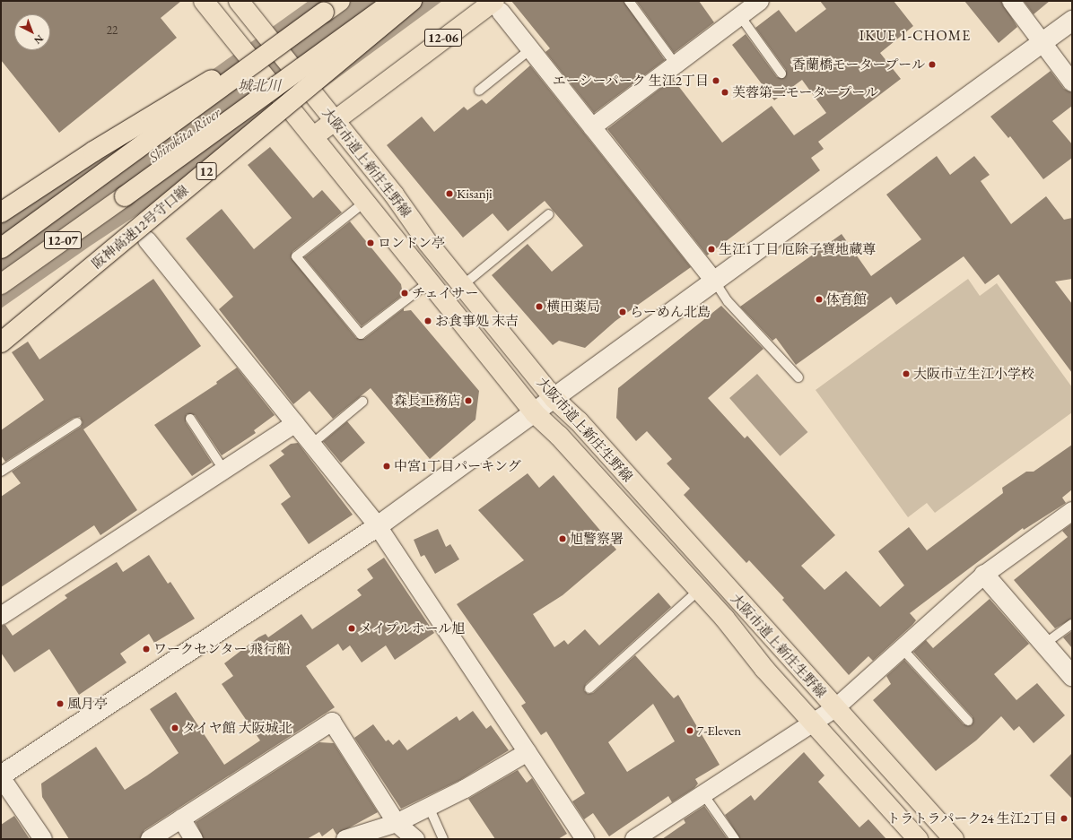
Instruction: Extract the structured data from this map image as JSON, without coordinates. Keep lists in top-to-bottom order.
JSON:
{
  "streets": {
    "main road": [
      "12-06",
      "大阪市道上新庄生野線",
      "12",
      "阪神高速12号守口線",
      "12-07"
    ]
  },
  "crossings": [
    ["12-06", "大阪市道上新庄生野線"]
  ],
  "districts": ["IKUE 1-CHOME"],
  "water": ["城北川", "Shirokita River"],
  "places": [
    "香蘭橋モータープール",
    "エーシーパーク 生江2丁目",
    "芙蓉第二モータープール",
    "Kisanji",
    "ロンドン亭",
    "生江1丁目 厄除子寶地蔵尊",
    "チェイサー",
    "体育館",
    "横田薬局",
    "らーめん北島",
    "お食事処 末吉",
    "大阪市立生江小学校",
    "森長工務店",
    "中宮1丁目パーキング",
    "旭警察署",
    "メイプルホール旭",
    "ワークセンター 飛行船",
    "風月亭",
    "タイヤ館 大阪城北",
    "7-Eleven",
    "トラトラパーク24 生江2丁目"
  ],
  "house_numbers": ["22"],
  "north": "bottom right"
}
